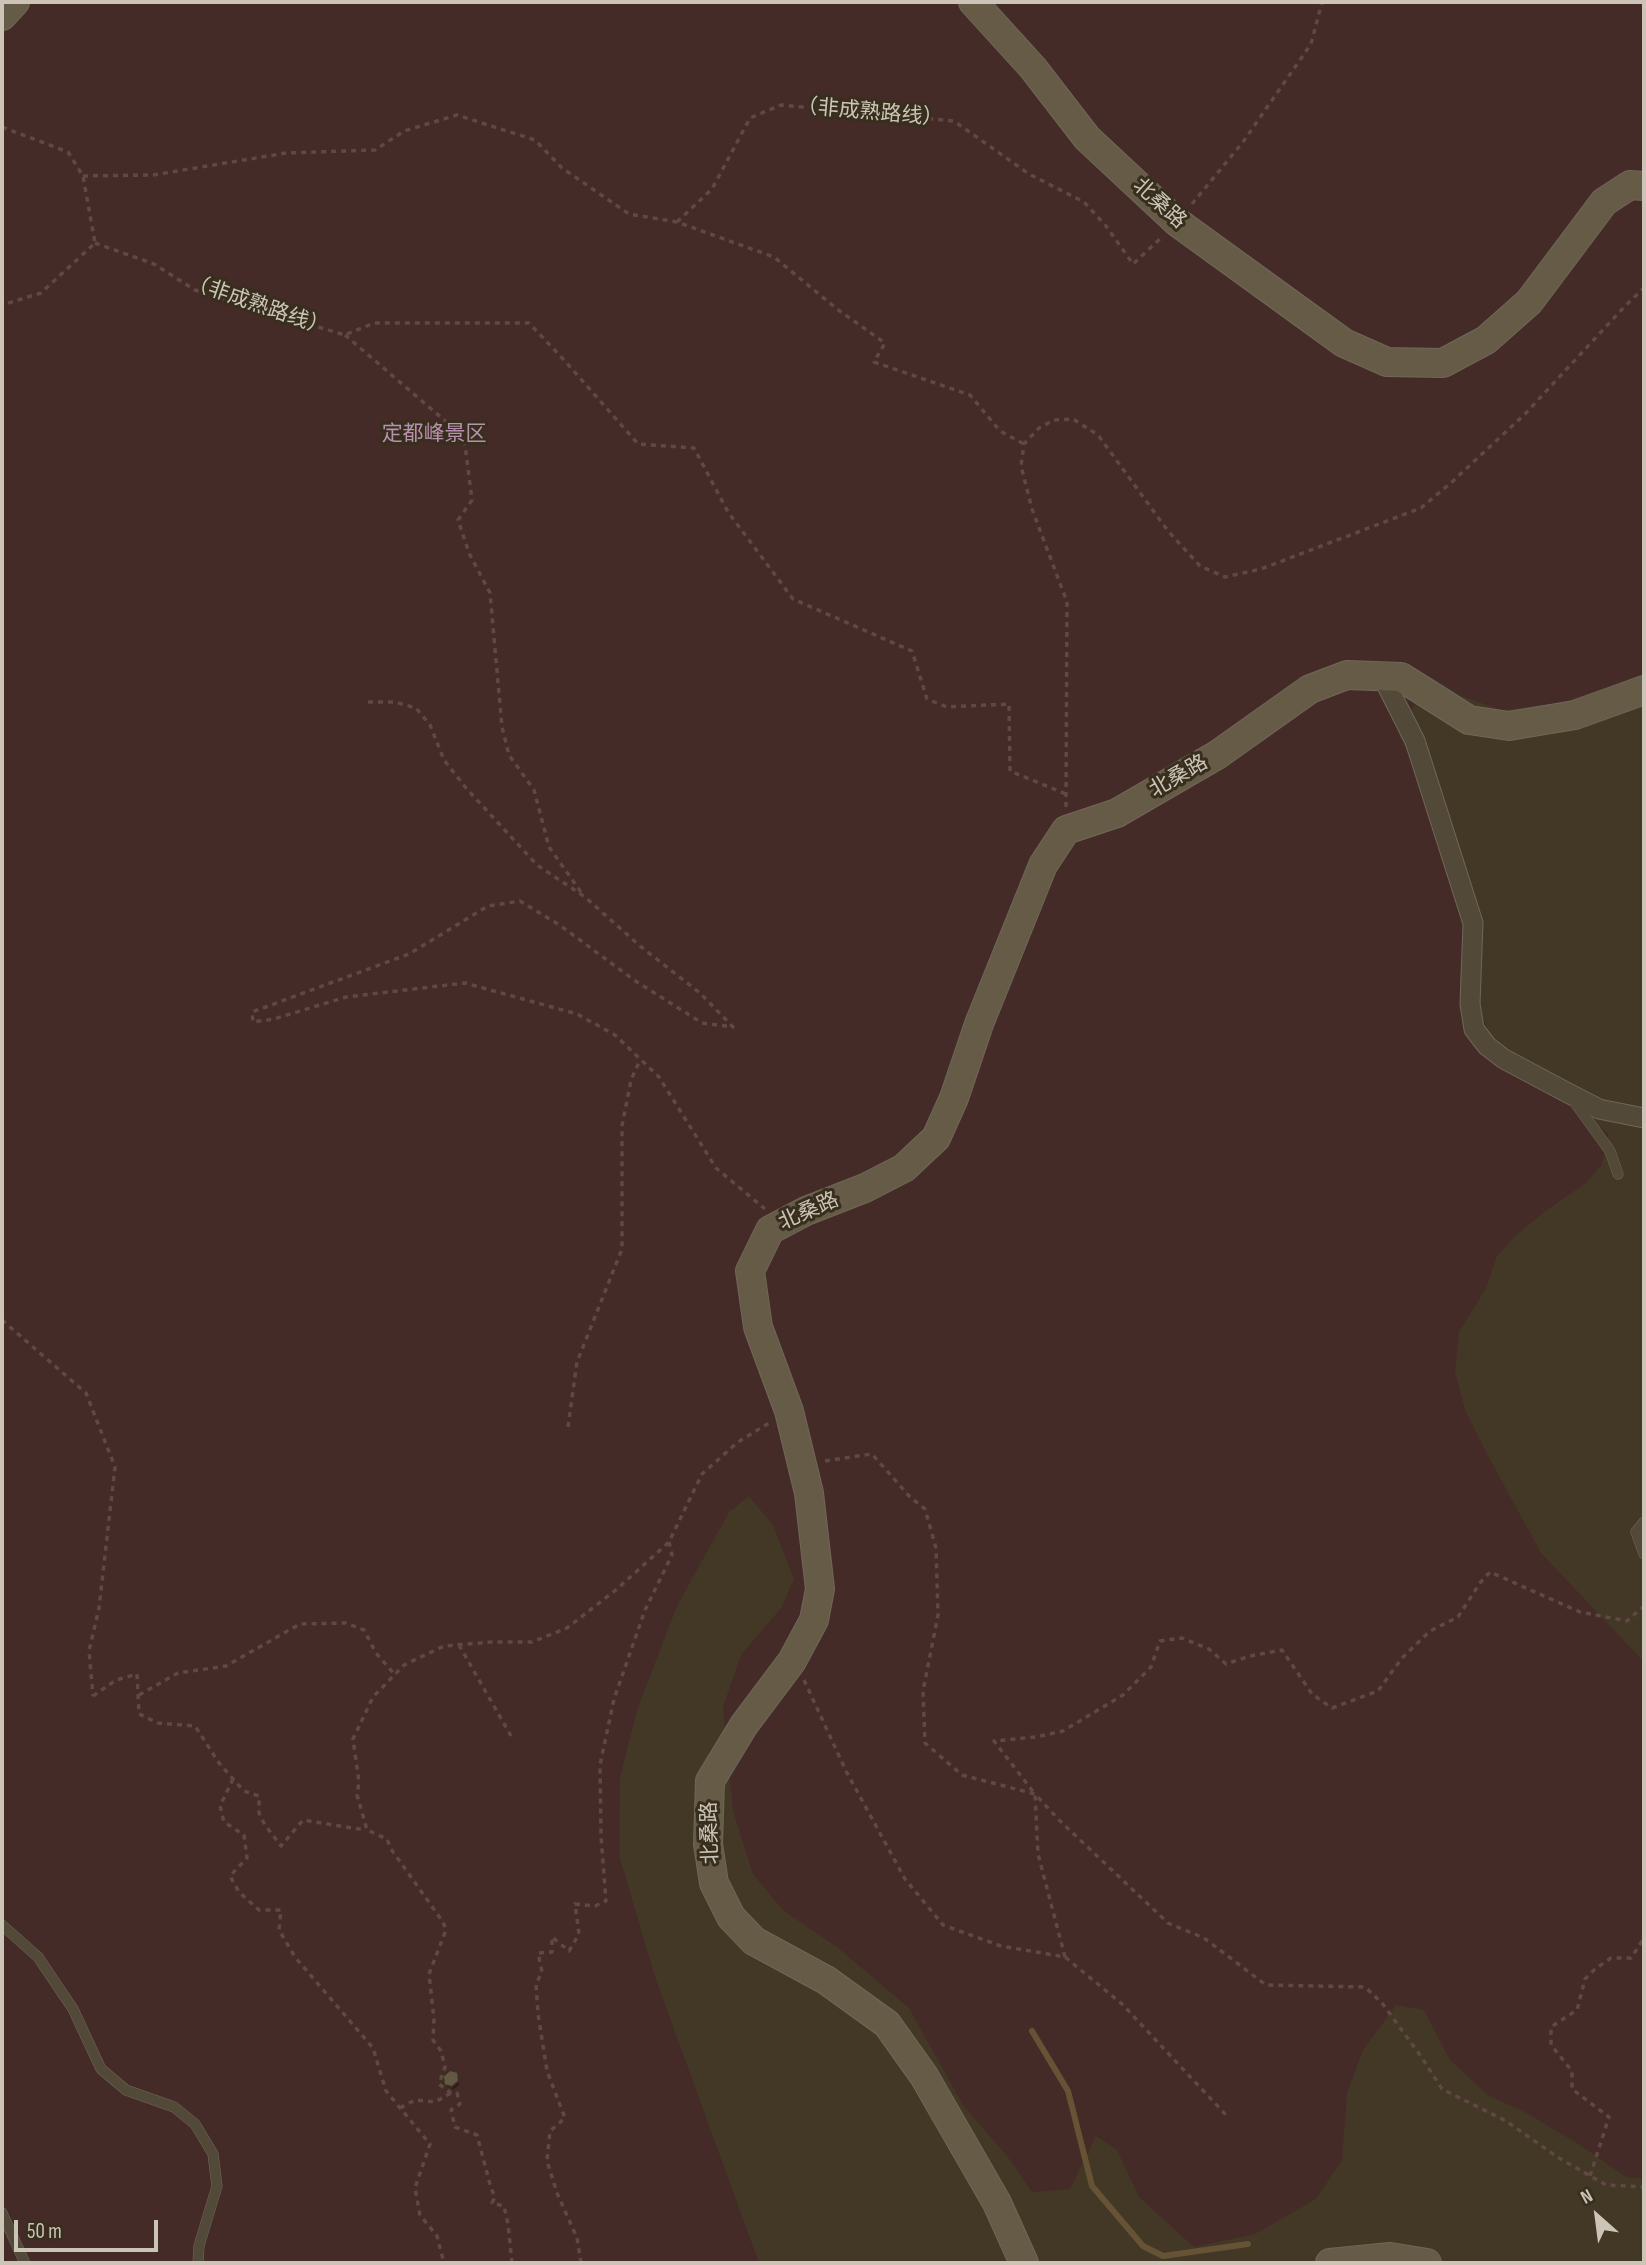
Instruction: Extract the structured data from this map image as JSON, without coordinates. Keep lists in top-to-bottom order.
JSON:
{
  "streets": {
    "street": ["北桑路"],
    "path": ["（非成熟路线）"]
  },
  "crossings": [
    ["（非成熟路线）", "北桑路"]
  ],
  "parks": ["定都峰景区"],
  "scale_bar": "50 m",
  "north": "top left"
}
